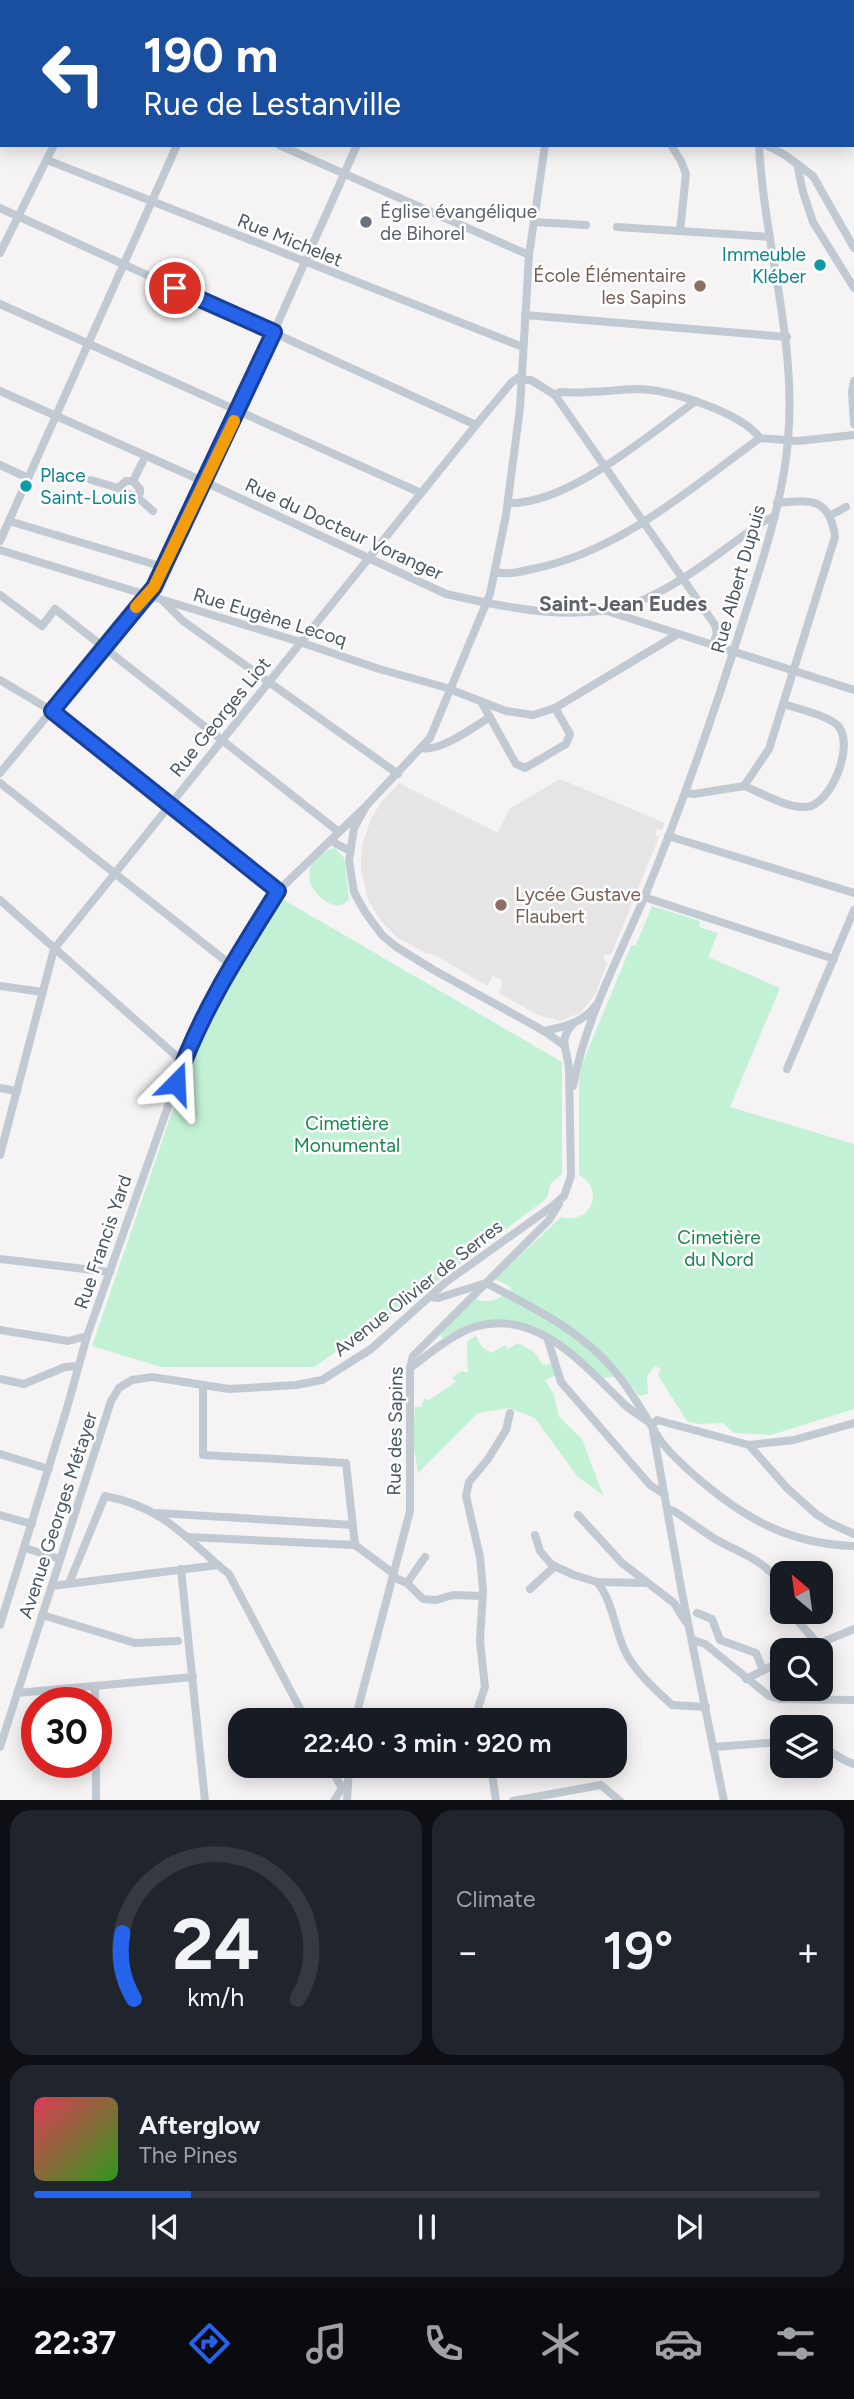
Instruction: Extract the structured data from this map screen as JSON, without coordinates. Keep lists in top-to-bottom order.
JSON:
{
  "streets": {
    "street": [
      "Rue Michelet",
      "Rue du Docteur Voranger",
      "Rue Albert Dupuis",
      "Rue Eugène Lecoq",
      "Rue Georges Liot",
      "Rue Francis Yard",
      "Avenue Olivier de Serres",
      "Rue des Sapins",
      "Avenue Georges Métayer"
    ]
  },
  "crossings": [
    ["Rue du Docteur Voranger", "Rue Georges Liot"],
    ["Rue Eugène Lecoq", "Rue Georges Liot"],
    ["Avenue Olivier de Serres", "Rue des Sapins"],
    ["Avenue Olivier de Serres", "Avenue Georges Métayer"]
  ],
  "districts": ["Saint-Jean Eudes"],
  "parks": ["Cimetière Monumental", "Cimetière du Nord"],
  "places": [
    "Église évangélique de Bihorel",
    "Immeuble Kléber",
    "École Élémentaire les Sapins",
    "Place Saint-Louis",
    "Lycée Gustave Flaubert"
  ],
  "north": "top left",
  "page": {
    "turn": ["190 m", "Rue de Lestanville"],
    "limit": "30",
    "trip": "22:40 · 3 min · 920 m",
    "tile": "Climate",
    "heat": ["−", "19°", "+"],
    "song": ["Afterglow", "The Pines"],
    "tabs": "22:37",
    "gauge": ["24", "km/h"]
  }
}
